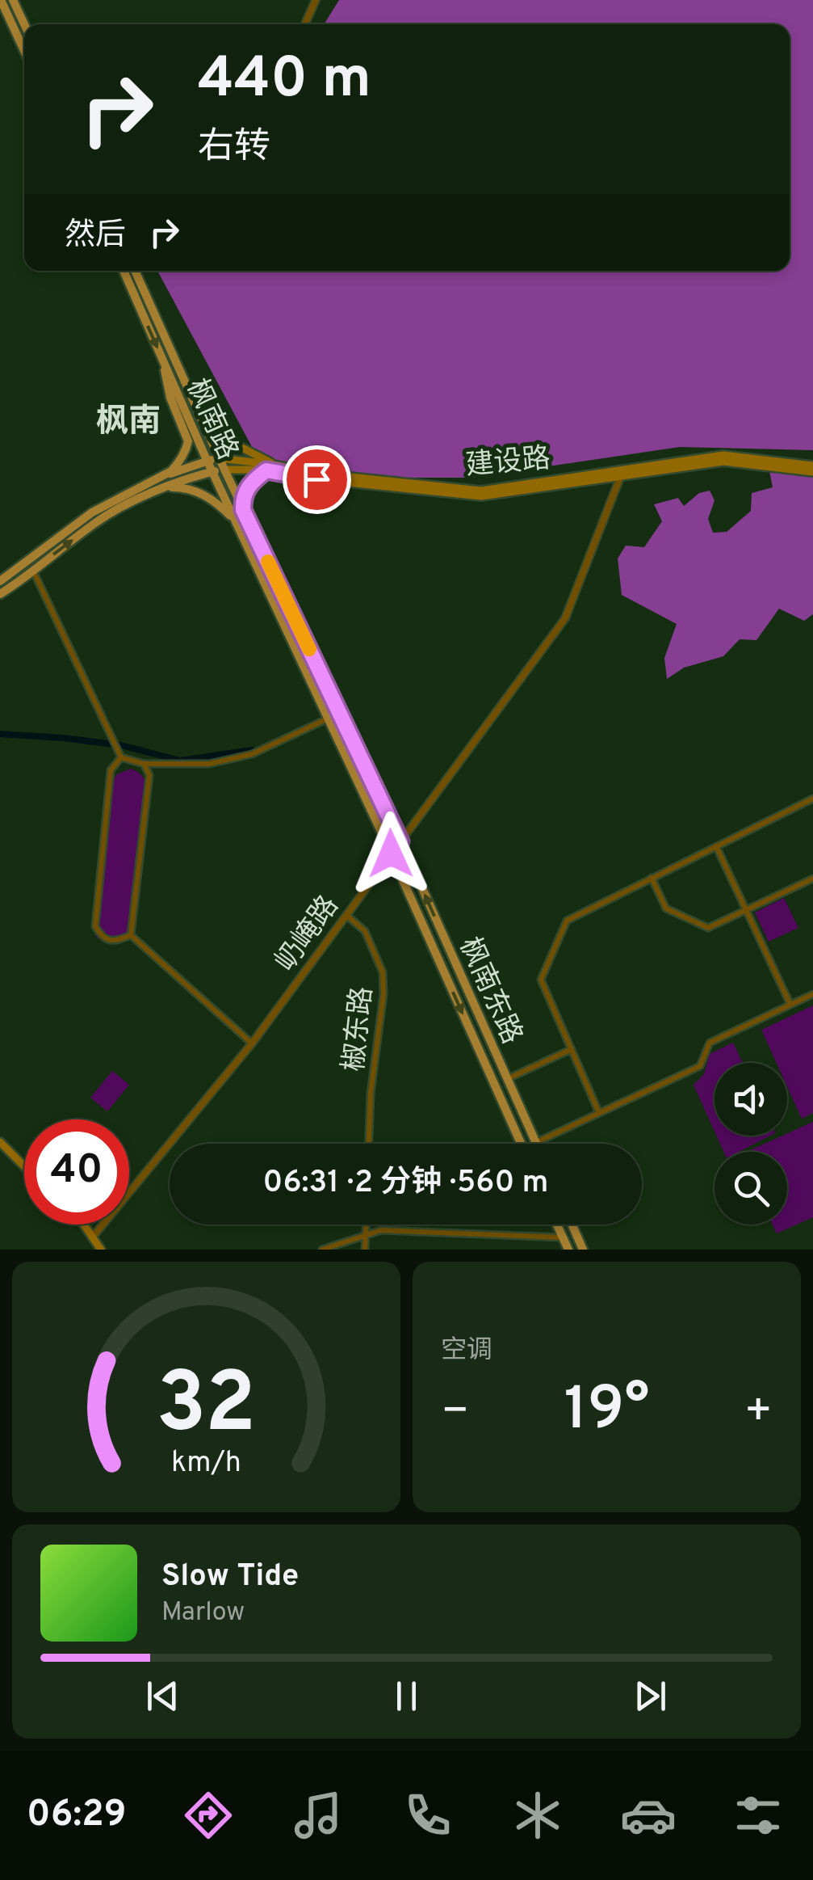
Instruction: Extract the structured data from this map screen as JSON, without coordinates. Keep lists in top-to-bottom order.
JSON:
{
  "streets": {
    "main road": ["枫南路", "建设路", "枫南东路"],
    "street": ["屷崦路", "椒东路"]
  },
  "crossings": [
    ["枫南路", "建设路"],
    ["枫南路", "屷崦路"],
    ["枫南路", "枫南东路"],
    ["建设路", "屷崦路"],
    ["屷崦路", "枫南东路"],
    ["屷崦路", "椒东路"]
  ],
  "one_way": ["枫南东路"],
  "districts": ["枫南"],
  "page": {
    "turn": ["440 m", "右转"],
    "then": "然后",
    "limit": "40",
    "trip": "06:31 · 2 分钟 · 560 m",
    "tile": "空调",
    "heat": ["−", "19°", "+"],
    "song": ["Slow Tide", "Marlow"],
    "tabs": "06:29",
    "gauge": ["32", "km/h"]
  }
}
